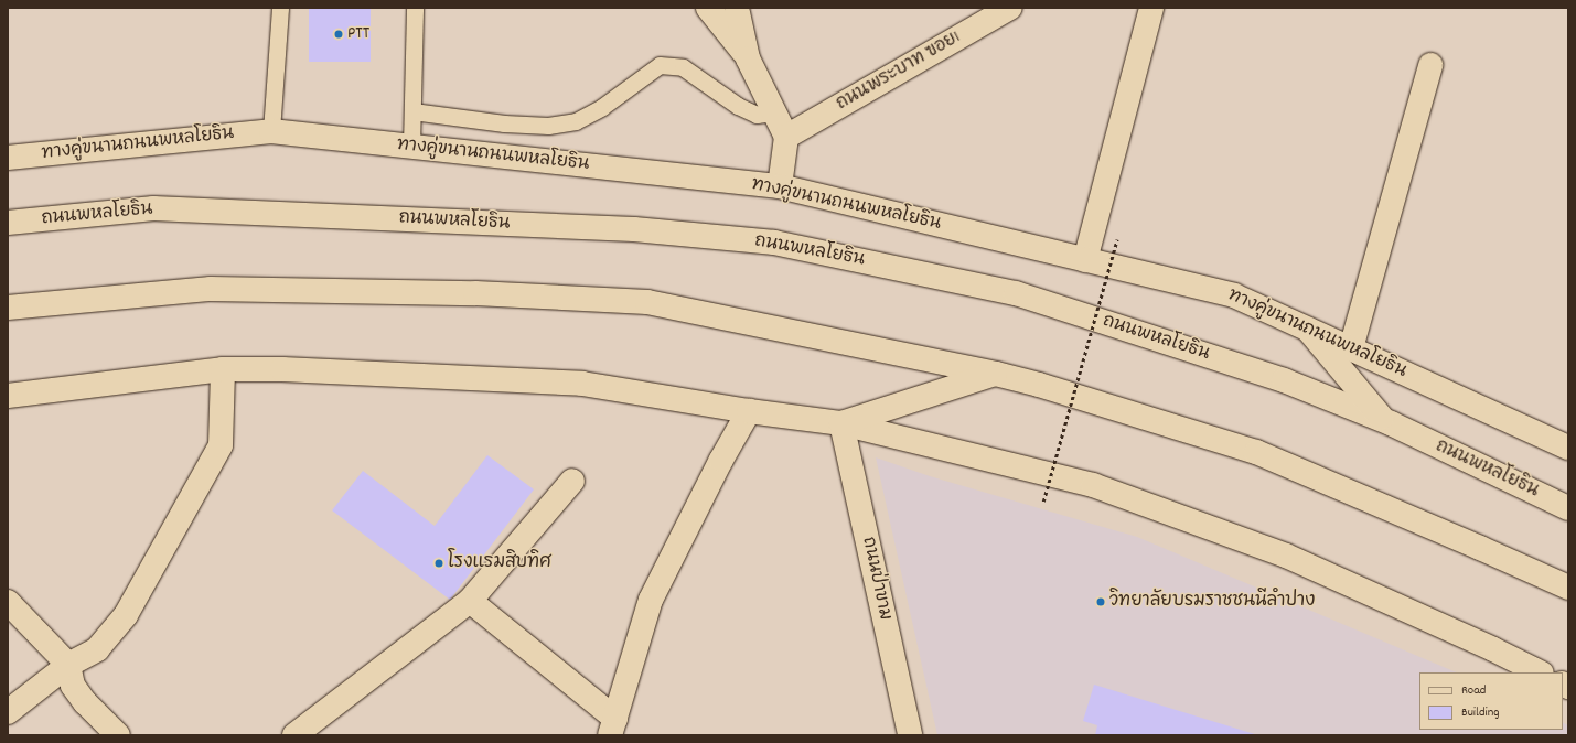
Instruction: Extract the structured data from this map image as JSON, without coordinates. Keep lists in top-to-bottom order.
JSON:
{
  "streets": {
    "main road": [
      "ถนนพระบาท ฃอย1",
      "ทางคู่ขนานถนนพหลโยธิน",
      "ถนนพหลโยธิน",
      "ถนนป่าขาม"
    ]
  },
  "places": ["PTT", "โรงแรมสิบทิศ", "วิทยาลัยบรมราชชนนีลำปาง"],
  "legend": ["Road", "Building"]
}
